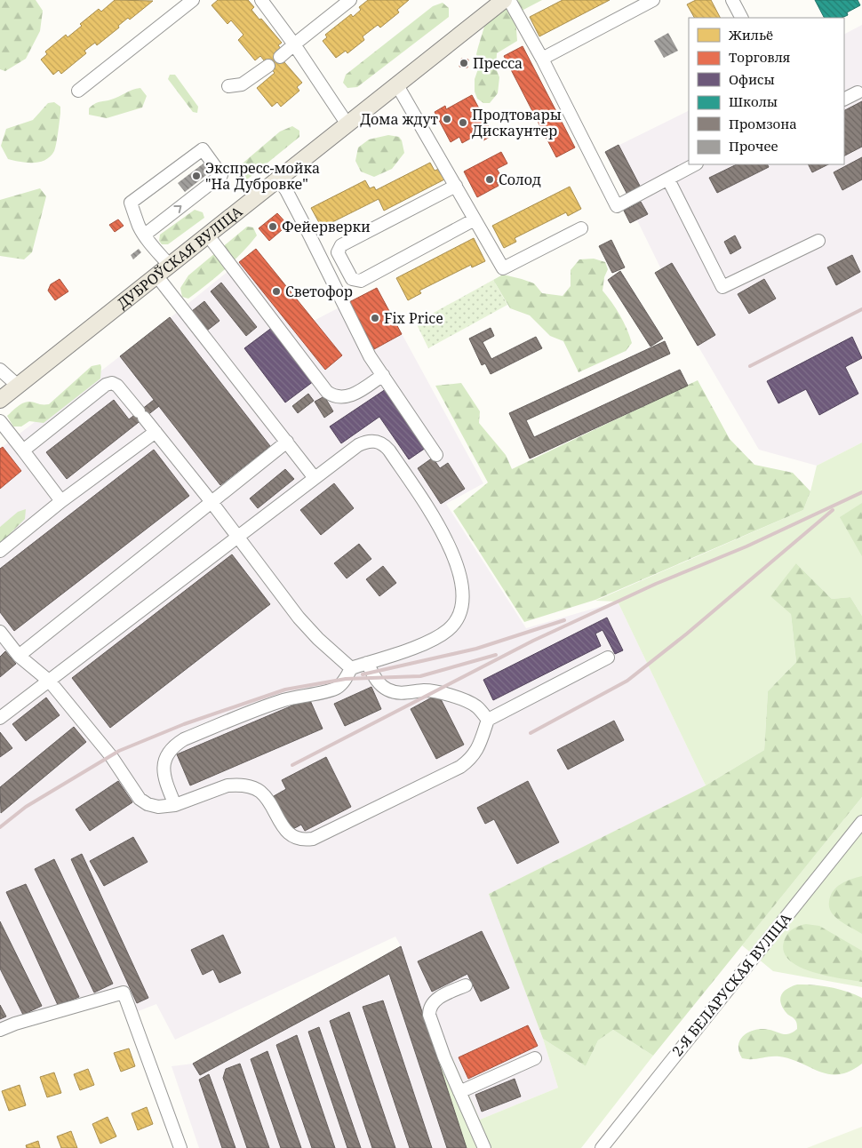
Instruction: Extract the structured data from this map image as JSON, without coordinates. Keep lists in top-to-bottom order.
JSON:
{
  "streets": {
    "main road": ["ДУБРОЎСКАЯ ВУЛІЦА"],
    "street": ["2-Я БЕЛАРУСКАЯ ВУЛІЦА"]
  },
  "places": [
    "Пресса",
    "Дома ждут",
    "Продтовары Дискаунтер",
    "Экспресс-мойка \"На Дубровке\"",
    "Солод",
    "Фейерверки",
    "Светофор",
    "Fix Price"
  ],
  "legend": [
    "Жильё",
    "Торговля",
    "Офисы",
    "Школы",
    "Промзона",
    "Прочее"
  ]
}
